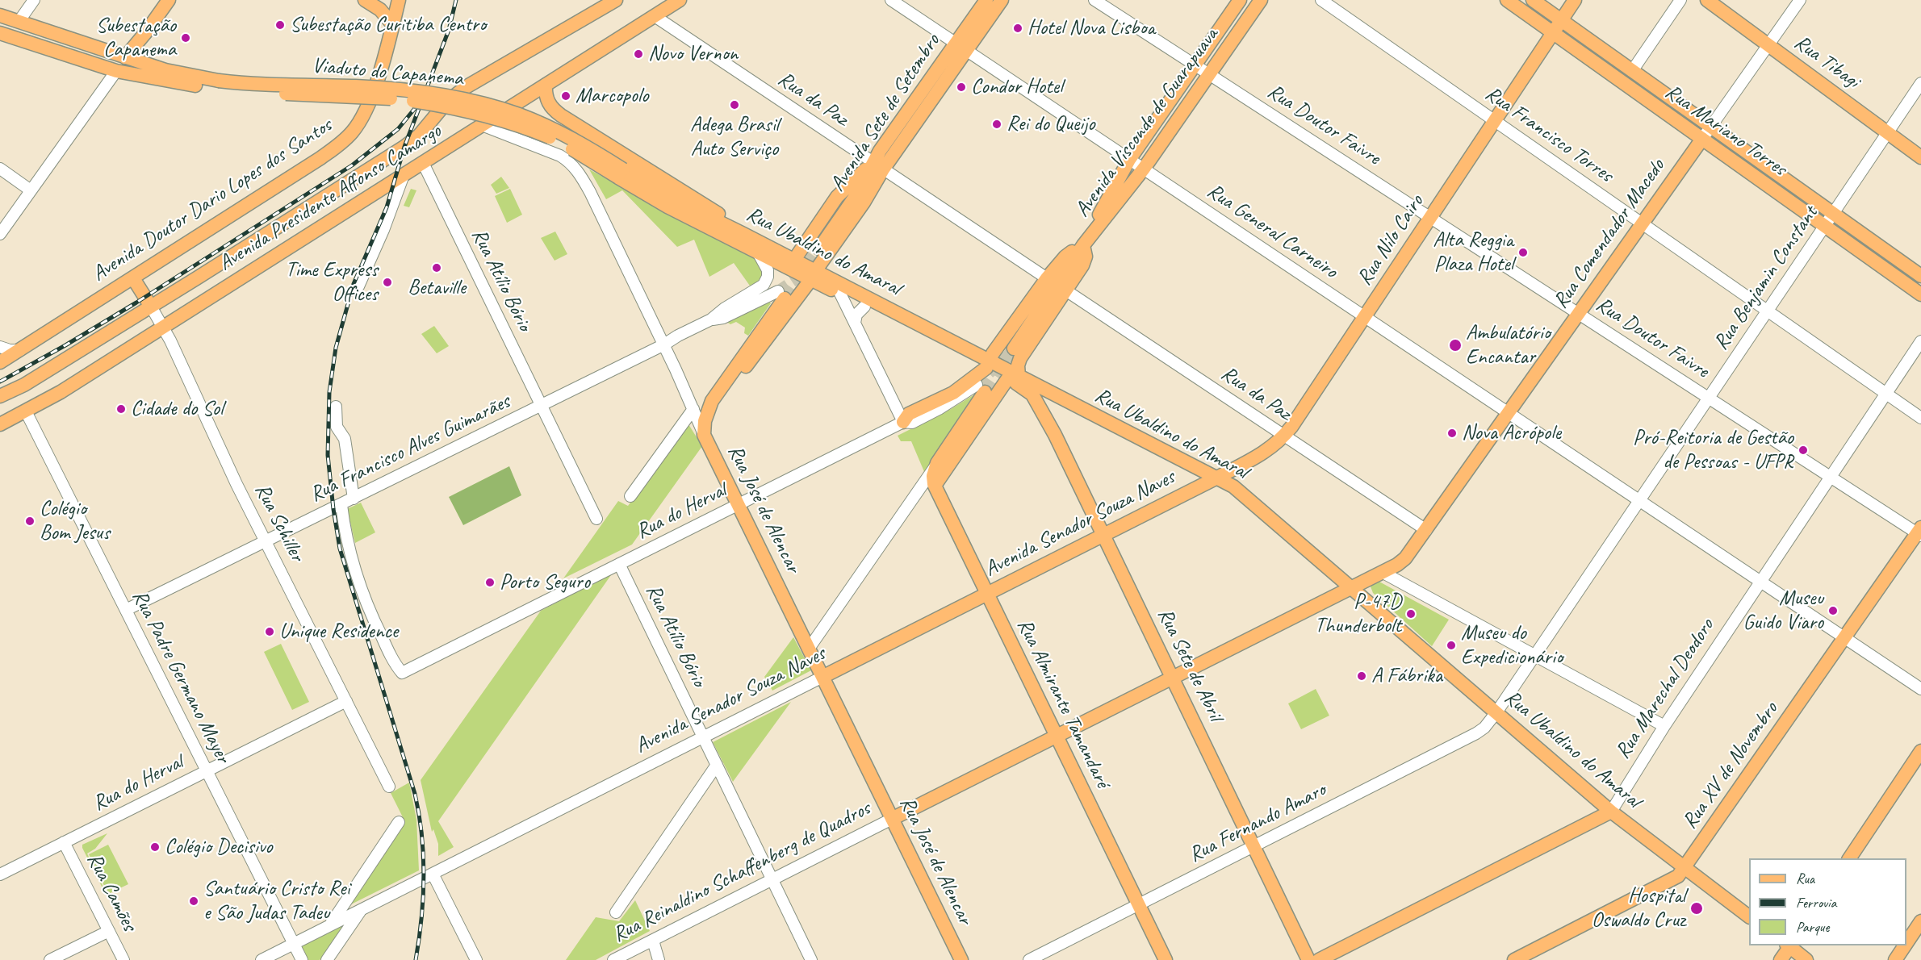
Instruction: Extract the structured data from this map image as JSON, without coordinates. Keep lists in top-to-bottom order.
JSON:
{
  "streets": {
    "main road": [
      "Rua Tibagi",
      "Viaduto do Capanema",
      "Avenida Sete de Setembro",
      "Avenida Visconde de Guarapuava",
      "Rua Mariano Torres",
      "Avenida Presidente Affonso Camargo",
      "Avenida Doutor Dario Lopes dos Santos",
      "Rua Comendador Macedo",
      "Rua Nilo Cairo",
      "Rua Ubaldino do Amaral",
      "Rua José de Alencar",
      "Rua Schiller",
      "Avenida Senador Souza Naves",
      "Rua Sete de Abril",
      "Rua Almirante Tamandaré",
      "Rua XV de Novembro",
      "Rua Reinaldino Schaffenberg de Quadros"
    ],
    "street": [
      "Rua da Paz",
      "Rua Doutor Faivre",
      "Rua Francisco Torres",
      "Rua General Carneiro",
      "Rua Benjamin Constant",
      "Rua Atílio Bório",
      "Rua Francisco Alves Guimarães",
      "Rua do Herval",
      "Rua Padre Germano Mayer",
      "Rua Marechal Deodoro",
      "Rua Fernando Amaro",
      "Rua Camões"
    ]
  },
  "crossings": [
    ["Rua Tibagi", "Rua Comendador Macedo"],
    ["Rua Tibagi", "Rua Benjamin Constant"],
    ["Viaduto do Capanema", "Rua Ubaldino do Amaral"],
    ["Rua da Paz", "Avenida Sete de Setembro"],
    ["Rua da Paz", "Avenida Presidente Affonso Camargo"],
    ["Rua da Paz", "Rua Comendador Macedo"],
    ["Rua da Paz", "Rua Nilo Cairo"],
    ["Avenida Sete de Setembro", "Rua General Carneiro"],
    ["Avenida Visconde de Guarapuava", "Rua Doutor Faivre"],
    ["Avenida Visconde de Guarapuava", "Rua General Carneiro"],
    ["Rua Doutor Faivre", "Rua Comendador Macedo"],
    ["Rua Doutor Faivre", "Rua Nilo Cairo"],
    ["Rua Doutor Faivre", "Rua Benjamin Constant"],
    ["Rua Doutor Faivre", "Rua Marechal Deodoro"],
    ["Rua Doutor Faivre", "Rua XV de Novembro"],
    ["Rua Mariano Torres", "Rua Comendador Macedo"],
    ["Rua Mariano Torres", "Rua Nilo Cairo"],
    ["Rua Mariano Torres", "Rua Benjamin Constant"],
    ["Rua Francisco Torres", "Rua Comendador Macedo"],
    ["Rua Francisco Torres", "Rua Nilo Cairo"],
    ["Rua Francisco Torres", "Rua Benjamin Constant"],
    ["Rua Francisco Torres", "Rua Marechal Deodoro"],
    ["Avenida Presidente Affonso Camargo", "Rua Atílio Bório"],
    ["Avenida Presidente Affonso Camargo", "Rua José de Alencar"],
    ["Avenida Presidente Affonso Camargo", "Rua Schiller"],
    ["Avenida Presidente Affonso Camargo", "Rua Padre Germano Mayer"],
    ["Avenida Doutor Dario Lopes dos Santos", "Rua Schiller"],
    ["Rua General Carneiro", "Rua Comendador Macedo"],
    ["Rua General Carneiro", "Rua Nilo Cairo"],
    ["Rua General Carneiro", "Rua Benjamin Constant"],
    ["Rua General Carneiro", "Rua Marechal Deodoro"],
    ["Rua General Carneiro", "Rua XV de Novembro"],
    ["Rua Comendador Macedo", "Rua Ubaldino do Amaral"],
    ["Rua Comendador Macedo", "Rua Sete de Abril"],
    ["Rua Comendador Macedo", "Rua Reinaldino Schaffenberg de Quadros"],
    ["Rua Nilo Cairo", "Rua Ubaldino do Amaral"],
    ["Rua Nilo Cairo", "Avenida Senador Souza Naves"],
    ["Rua Ubaldino do Amaral", "Rua Benjamin Constant"],
    ["Rua Ubaldino do Amaral", "Rua Francisco Alves Guimarães"],
    ["Rua Ubaldino do Amaral", "Avenida Senador Souza Naves"],
    ["Rua Ubaldino do Amaral", "Rua Sete de Abril"],
    ["Rua Ubaldino do Amaral", "Rua Marechal Deodoro"],
    ["Rua Ubaldino do Amaral", "Rua XV de Novembro"],
    ["Rua Ubaldino do Amaral", "Rua Fernando Amaro"],
    ["Rua Benjamin Constant", "Rua Fernando Amaro"],
    ["Rua Atílio Bório", "Rua Francisco Alves Guimarães"],
    ["Rua Atílio Bório", "Rua do Herval"],
    ["Rua Atílio Bório", "Avenida Senador Souza Naves"],
    ["Rua Atílio Bório", "Rua Reinaldino Schaffenberg de Quadros"],
    ["Rua Francisco Alves Guimarães", "Rua José de Alencar"],
    ["Rua Francisco Alves Guimarães", "Rua do Herval"],
    ["Rua Francisco Alves Guimarães", "Rua Schiller"],
    ["Rua Francisco Alves Guimarães", "Rua Padre Germano Mayer"],
    ["Rua José de Alencar", "Rua do Herval"],
    ["Rua José de Alencar", "Avenida Senador Souza Naves"],
    ["Rua José de Alencar", "Rua Reinaldino Schaffenberg de Quadros"],
    ["Rua do Herval", "Rua Schiller"],
    ["Rua do Herval", "Rua Padre Germano Mayer"],
    ["Rua do Herval", "Rua Camões"],
    ["Avenida Senador Souza Naves", "Rua Sete de Abril"],
    ["Avenida Senador Souza Naves", "Rua Padre Germano Mayer"],
    ["Avenida Senador Souza Naves", "Rua Almirante Tamandaré"],
    ["Rua Sete de Abril", "Rua Fernando Amaro"],
    ["Rua Sete de Abril", "Rua Reinaldino Schaffenberg de Quadros"],
    ["Rua Almirante Tamandaré", "Rua Fernando Amaro"],
    ["Rua Almirante Tamandaré", "Rua Reinaldino Schaffenberg de Quadros"]
  ],
  "places": [
    "Subestação Curitiba Centro",
    "Hotel Nova Lisboa",
    "Subestação Capanema",
    "Novo Vernon",
    "Condor Hotel",
    "Marcopolo",
    "Adega Brasil Auto Serviço",
    "Rei do Queijo",
    "Alta Reggia Plaza Hotel",
    "Betaville",
    "Time Express Offices",
    "Ambulatório Encantar",
    "Cidade do Sol",
    "Nova Acrópole",
    "Pró-Reitoria de Gestão de Pessoas - UFPR",
    "Colégio Bom Jesus",
    "Porto Seguro",
    "Museu Guido Viaro",
    "P-47D Thunderbolt",
    "Unique Residence",
    "Museu do Expedicionário",
    "A Fábrika",
    "Colégio Decisivo",
    "Santuário Cristo Rei e São Judas Tadeu",
    "Hospital Oswaldo Cruz"
  ],
  "legend": ["Rua", "Ferrovia", "Parque"]
}
